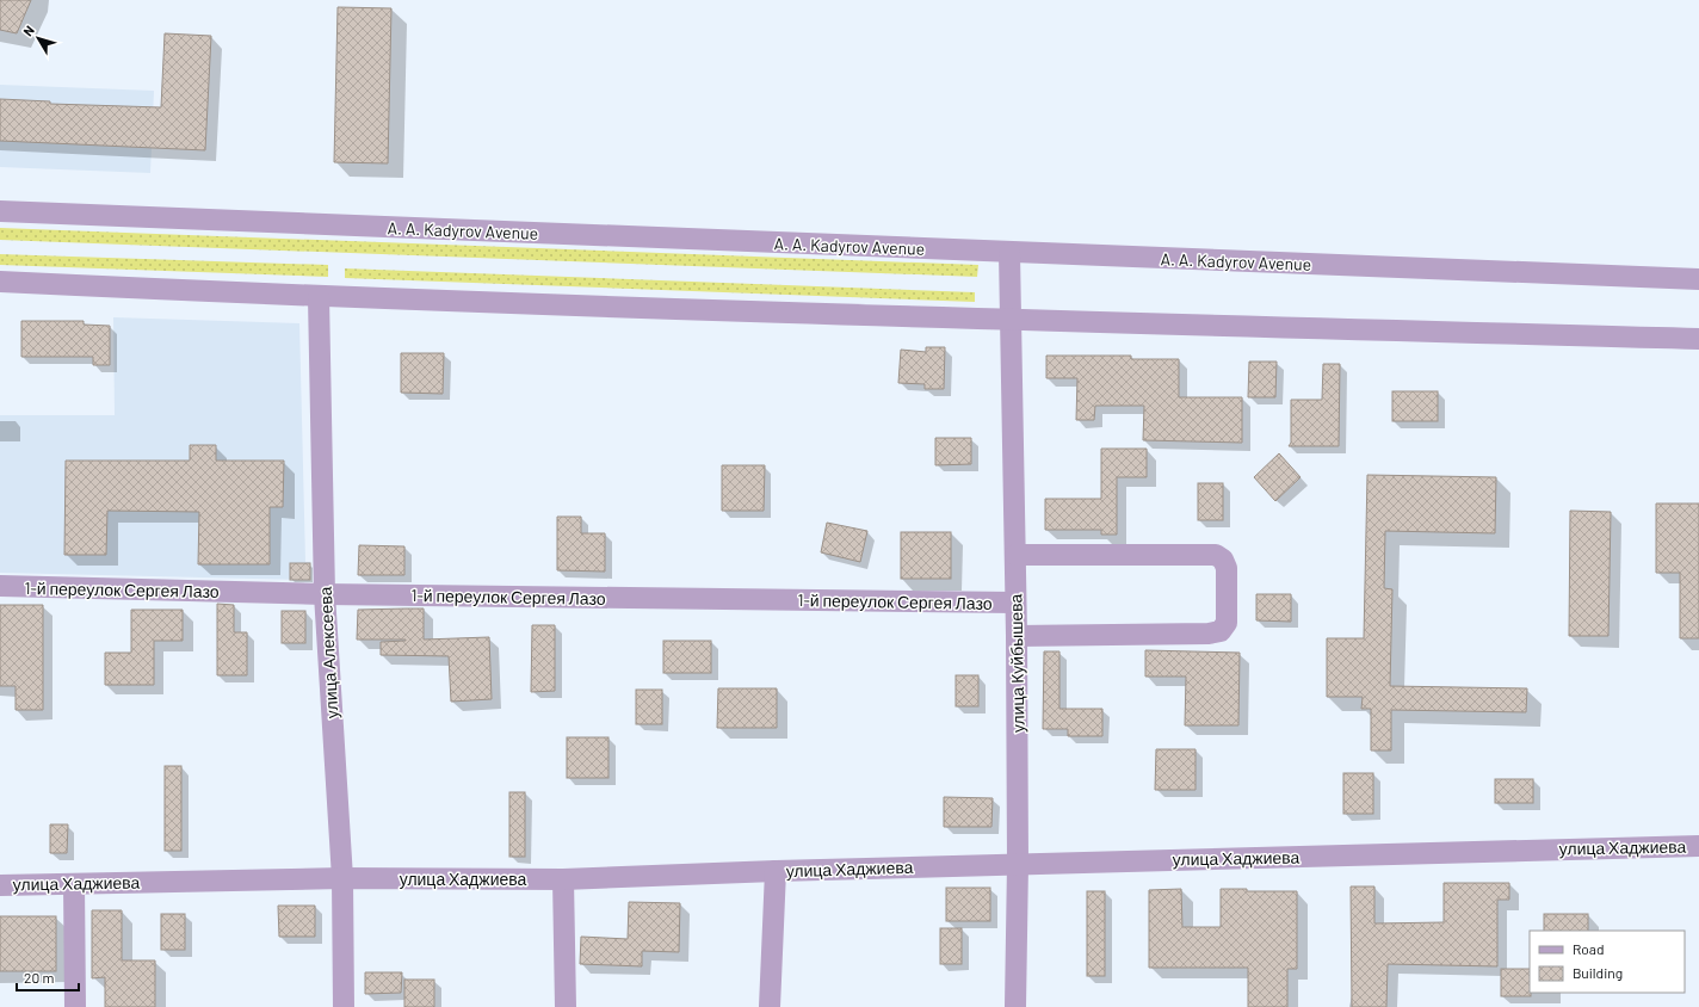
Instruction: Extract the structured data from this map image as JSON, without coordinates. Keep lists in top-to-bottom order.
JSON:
{
  "streets": {
    "street": [
      "A. A. Kadyrov Avenue",
      "1-й переулок Сергея Лазо",
      "улица Алексеева",
      "улица Куйбышева",
      "улица Хаджиева"
    ]
  },
  "crossings": [
    ["A. A. Kadyrov Avenue", "улица Куйбышева"],
    ["1-й переулок Сергея Лазо", "улица Алексеева"],
    ["1-й переулок Сергея Лазо", "улица Куйбышева"],
    ["улица Алексеева", "улица Хаджиева"],
    ["улица Куйбышева", "улица Хаджиева"]
  ],
  "legend": ["Road", "Building"],
  "scale_bar": "20 m",
  "north": "top left"
}
